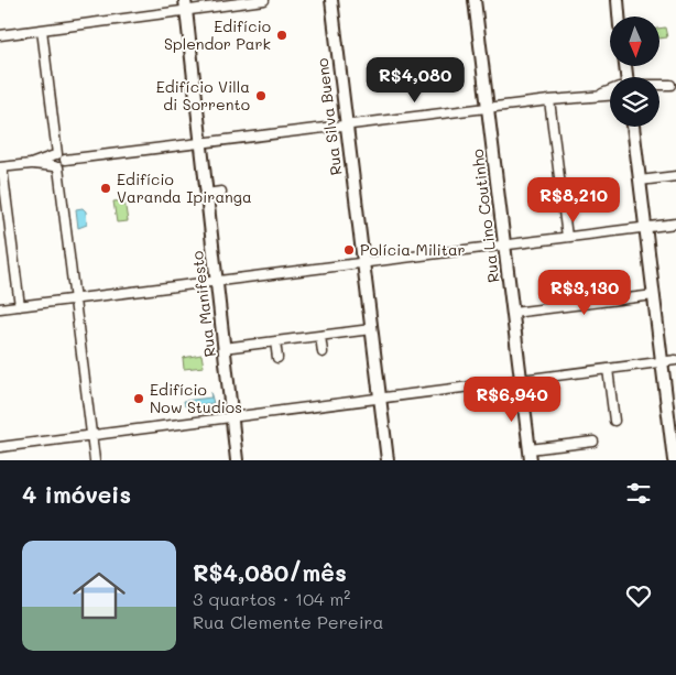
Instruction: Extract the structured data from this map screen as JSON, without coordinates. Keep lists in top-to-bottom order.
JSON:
{
  "streets": {
    "main road": ["Rua Silva Bueno", "Rua Lino Coutinho", "Rua Manifesto"]
  },
  "places": [
    "Edifício Splendor Park",
    "Edifício Villa di Sorrento",
    "Edifício Varanda Ipiranga",
    "Polícia Militar",
    "Edifício Now Studios"
  ],
  "north": "bottom",
  "page": {
    "price": [
      "R$4,080",
      "R$8,210",
      "R$3,130",
      "R$6,940"
    ],
    "heading": "4 imóveis",
    "list": [
      {
        "name": "R$4,080/mês",
        "note": "3 quartos · 104 m² · Rua Clemente Pereira"
      }
    ]
  }
}
